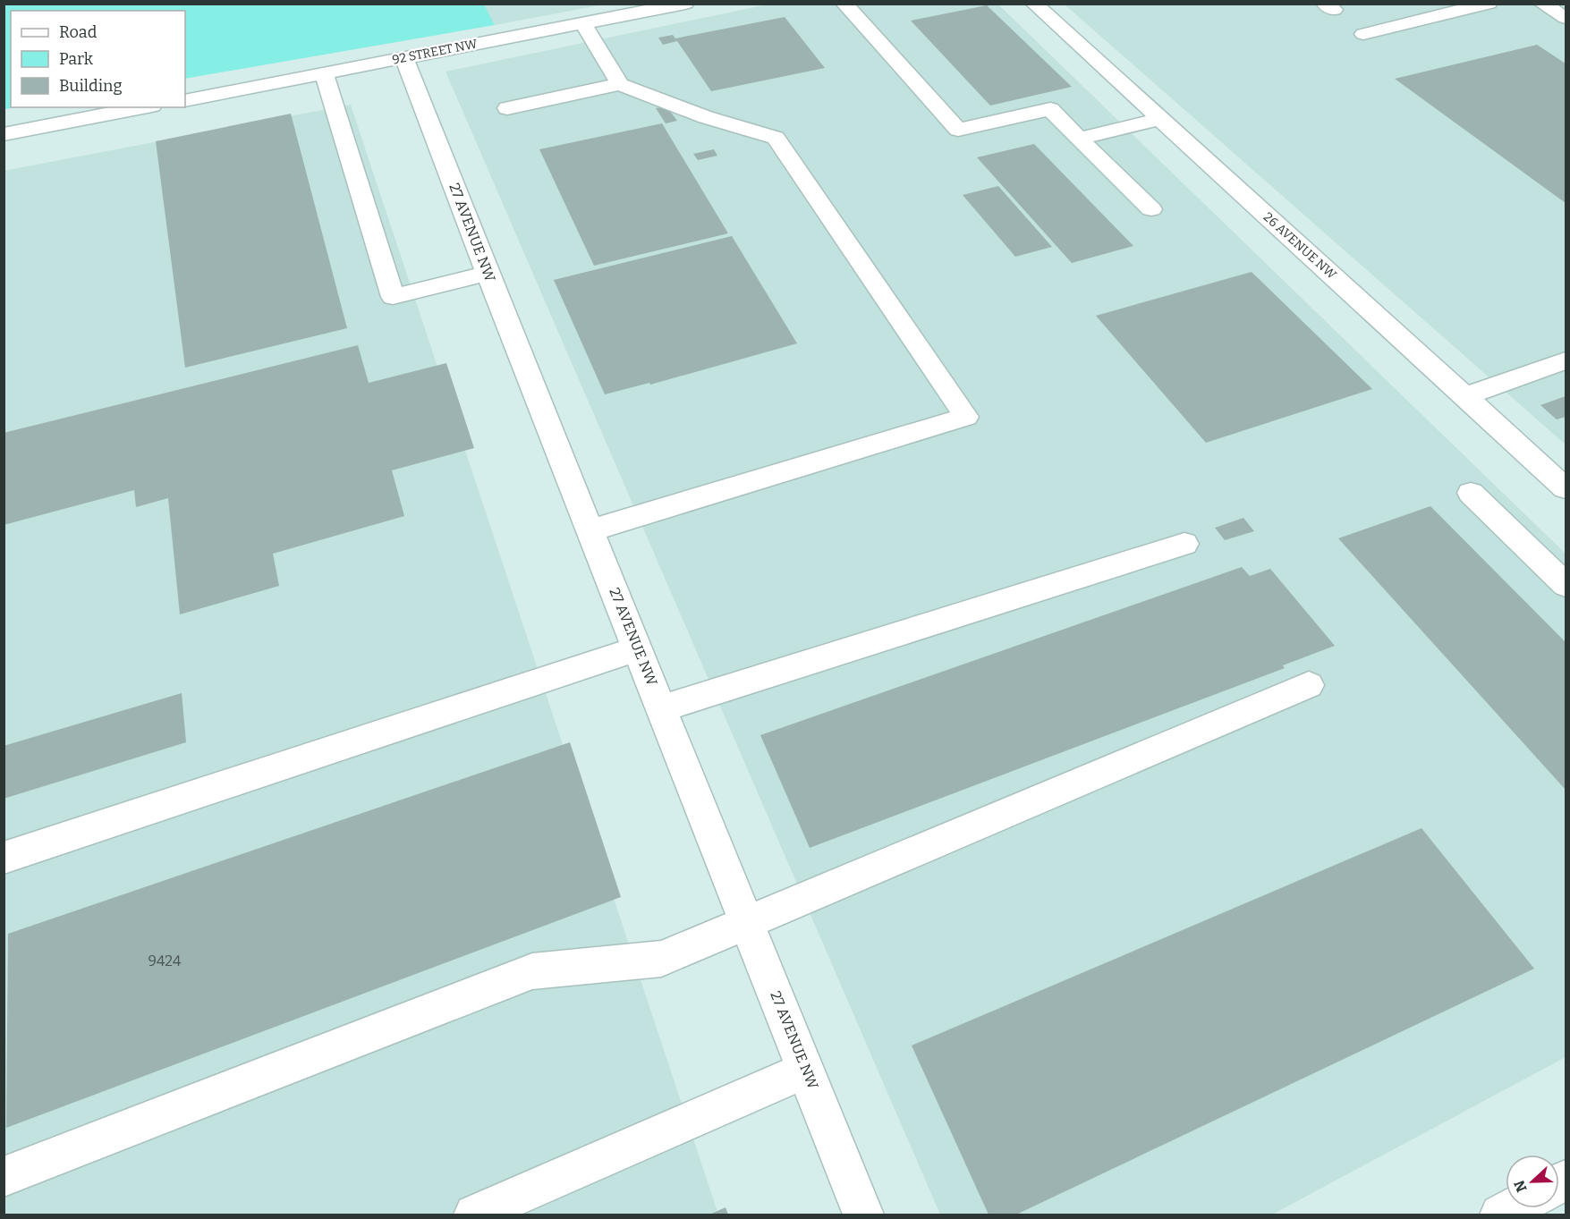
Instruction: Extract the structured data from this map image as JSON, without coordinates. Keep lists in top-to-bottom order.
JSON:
{
  "streets": {
    "street": ["92 STREET NW", "27 AVENUE NW", "26 AVENUE NW"]
  },
  "crossings": [
    ["92 STREET NW", "27 AVENUE NW"]
  ],
  "house_numbers": ["9424"],
  "legend": ["Road", "Park", "Building"],
  "north": "left"
}
